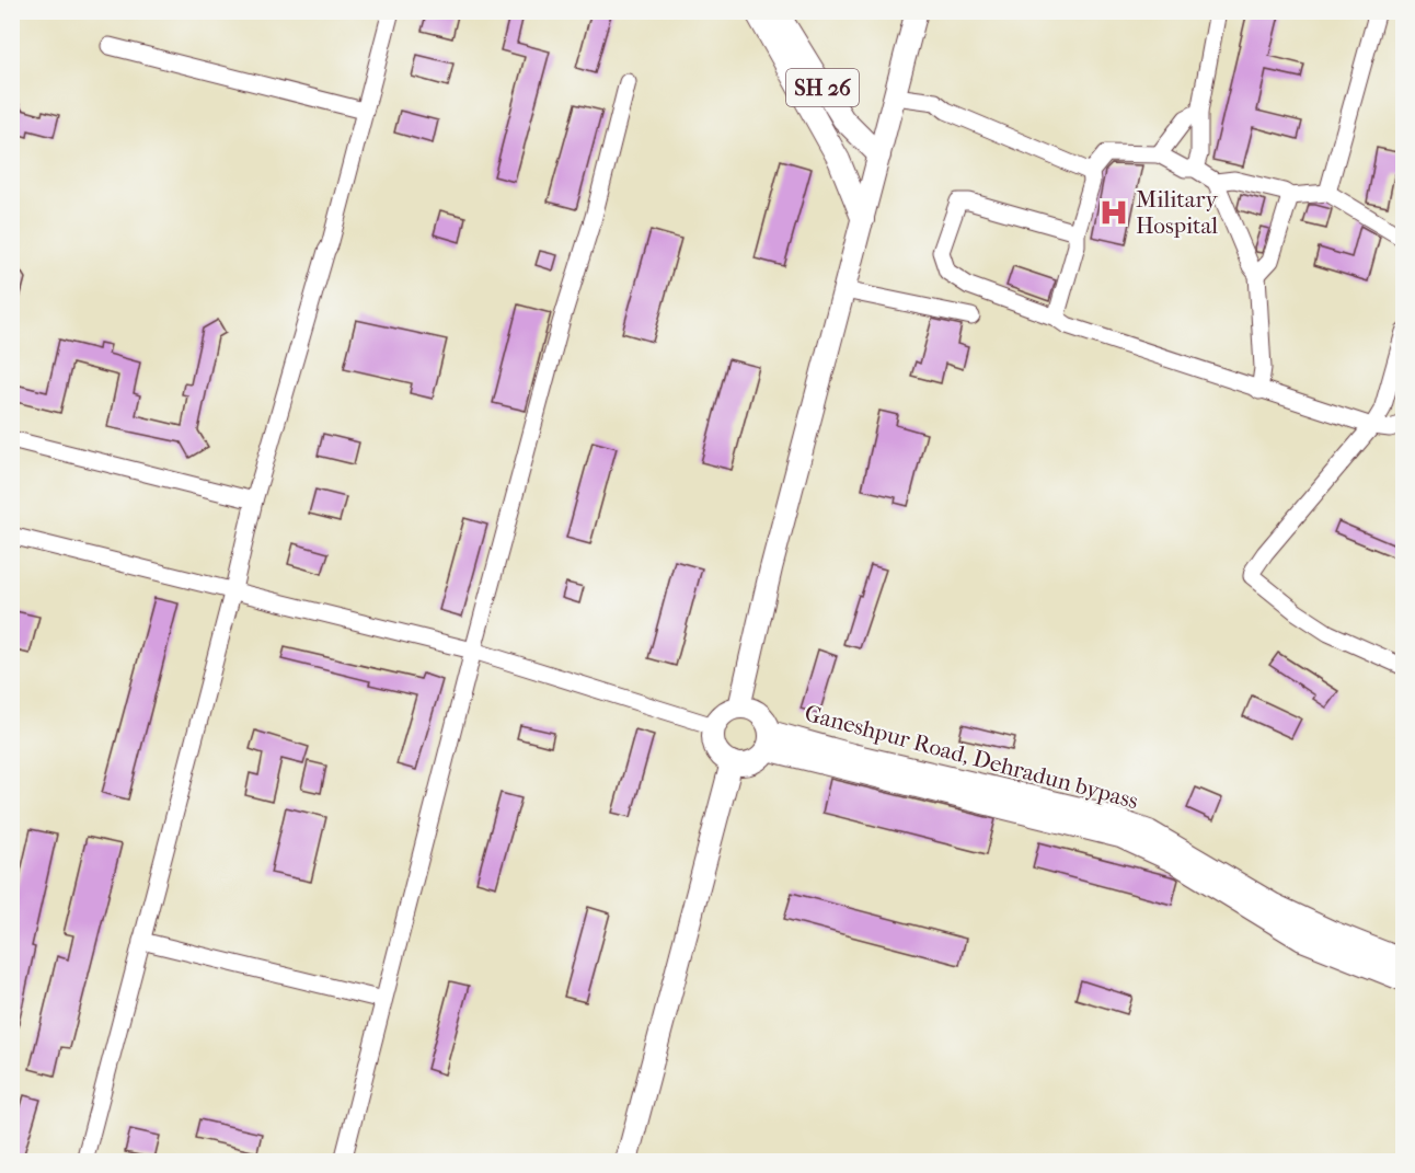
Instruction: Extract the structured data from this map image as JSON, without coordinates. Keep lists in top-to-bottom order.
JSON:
{
  "streets": {
    "main road": ["SH 26", "Ganeshpur Road, Dehradun bypass"]
  },
  "places": {
    "hospital": ["Military Hospital"]
  }
}
